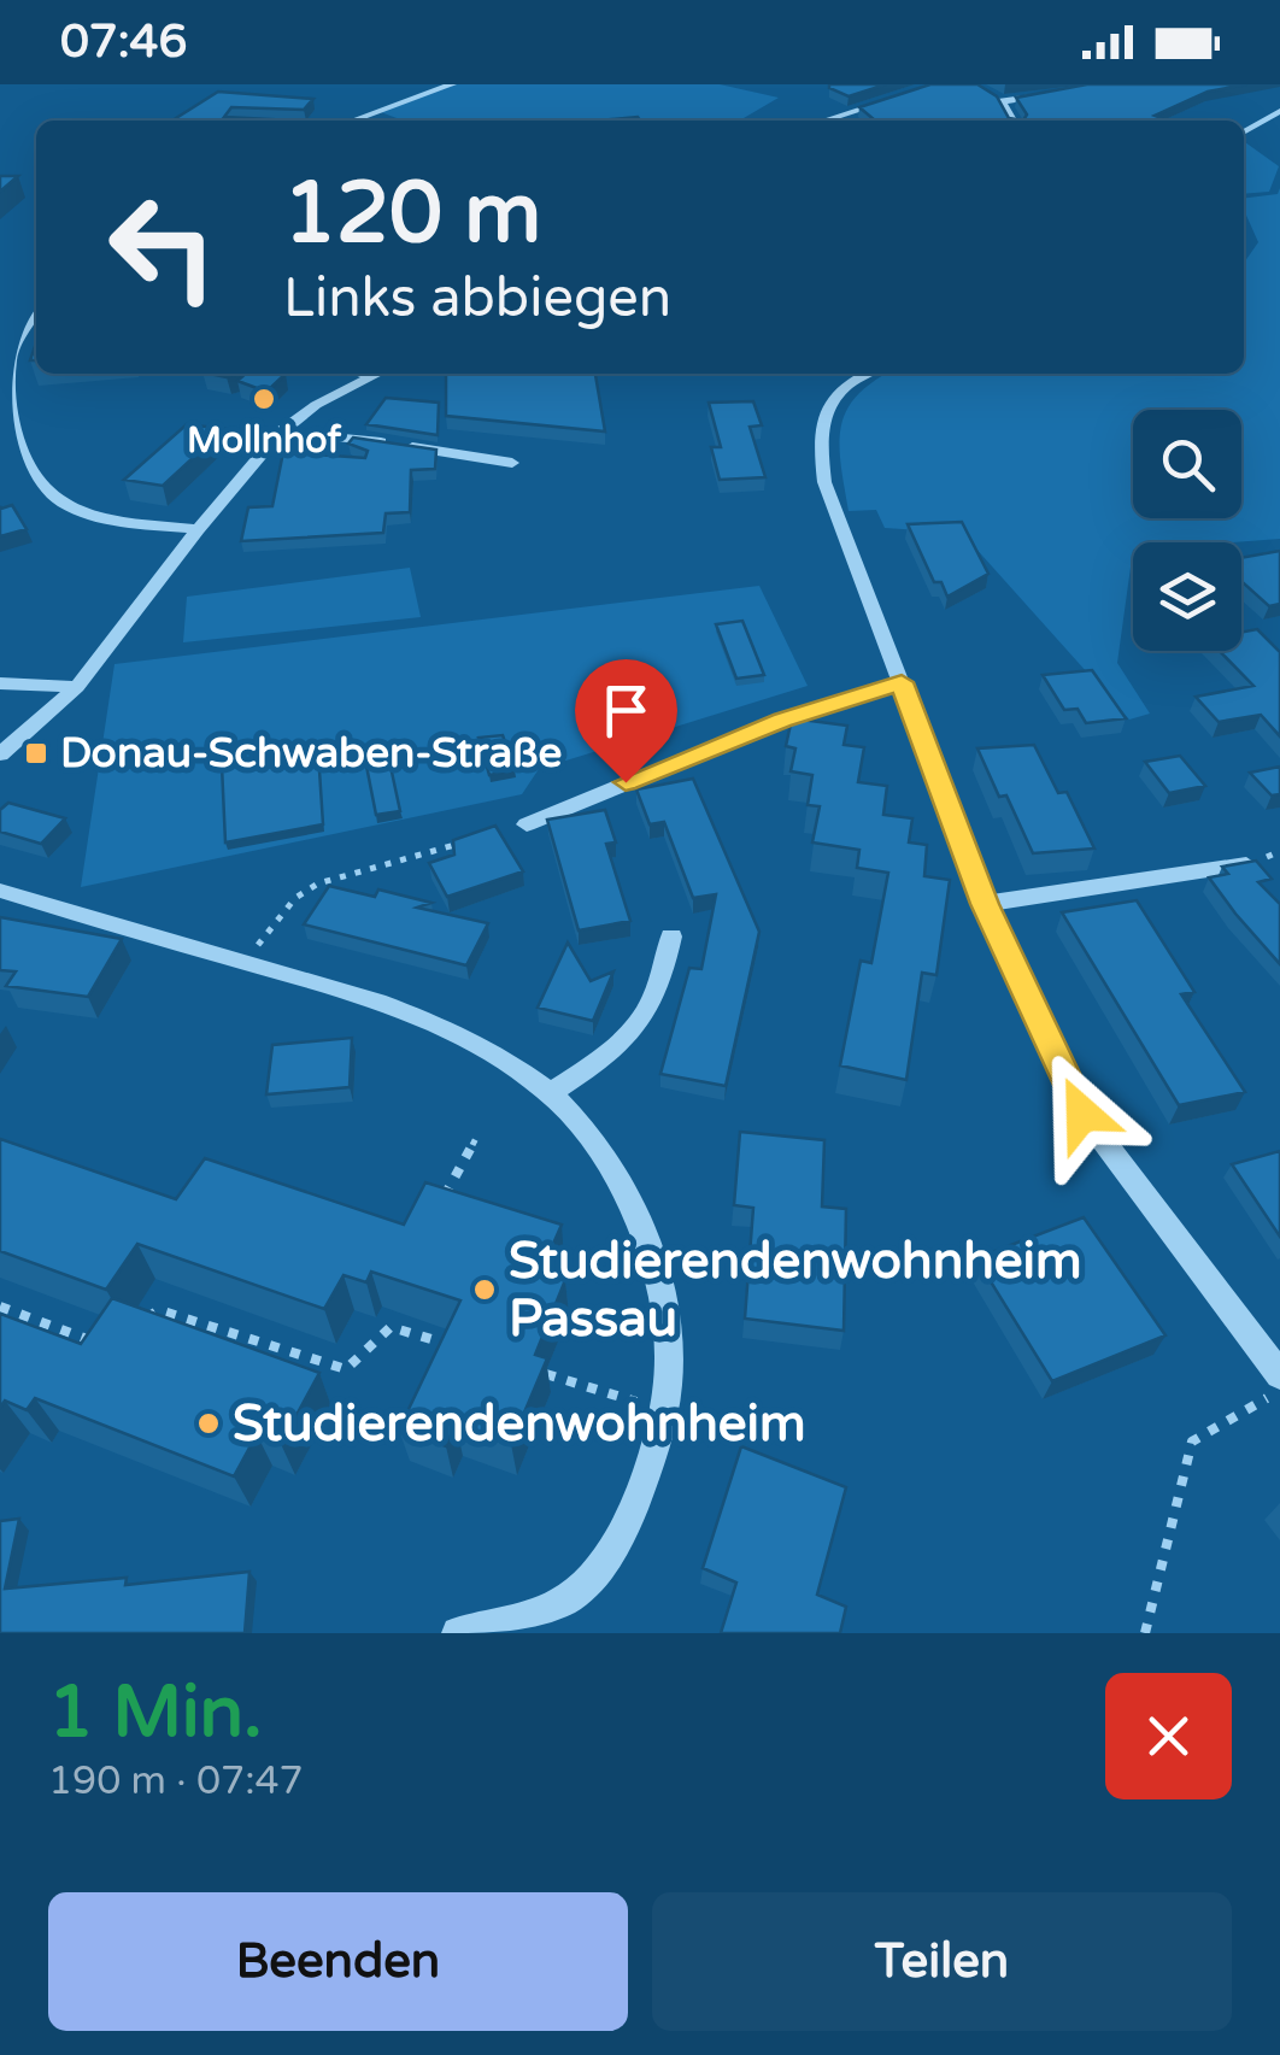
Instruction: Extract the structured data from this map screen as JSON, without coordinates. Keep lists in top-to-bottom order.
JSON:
{
  "places": {
    "other": ["Mollnhof", "Studierendenwohnheim Passau", "Studierendenwohnheim"],
    "transit": ["Donau-Schwaben-Straße"]
  },
  "page": {
    "status": "07:46",
    "turn": ["120 m", "Links abbiegen"],
    "heading": ["1 Min.", "190 m · 07:47"],
    "buttons": ["Beenden", "Teilen"]
  }
}
